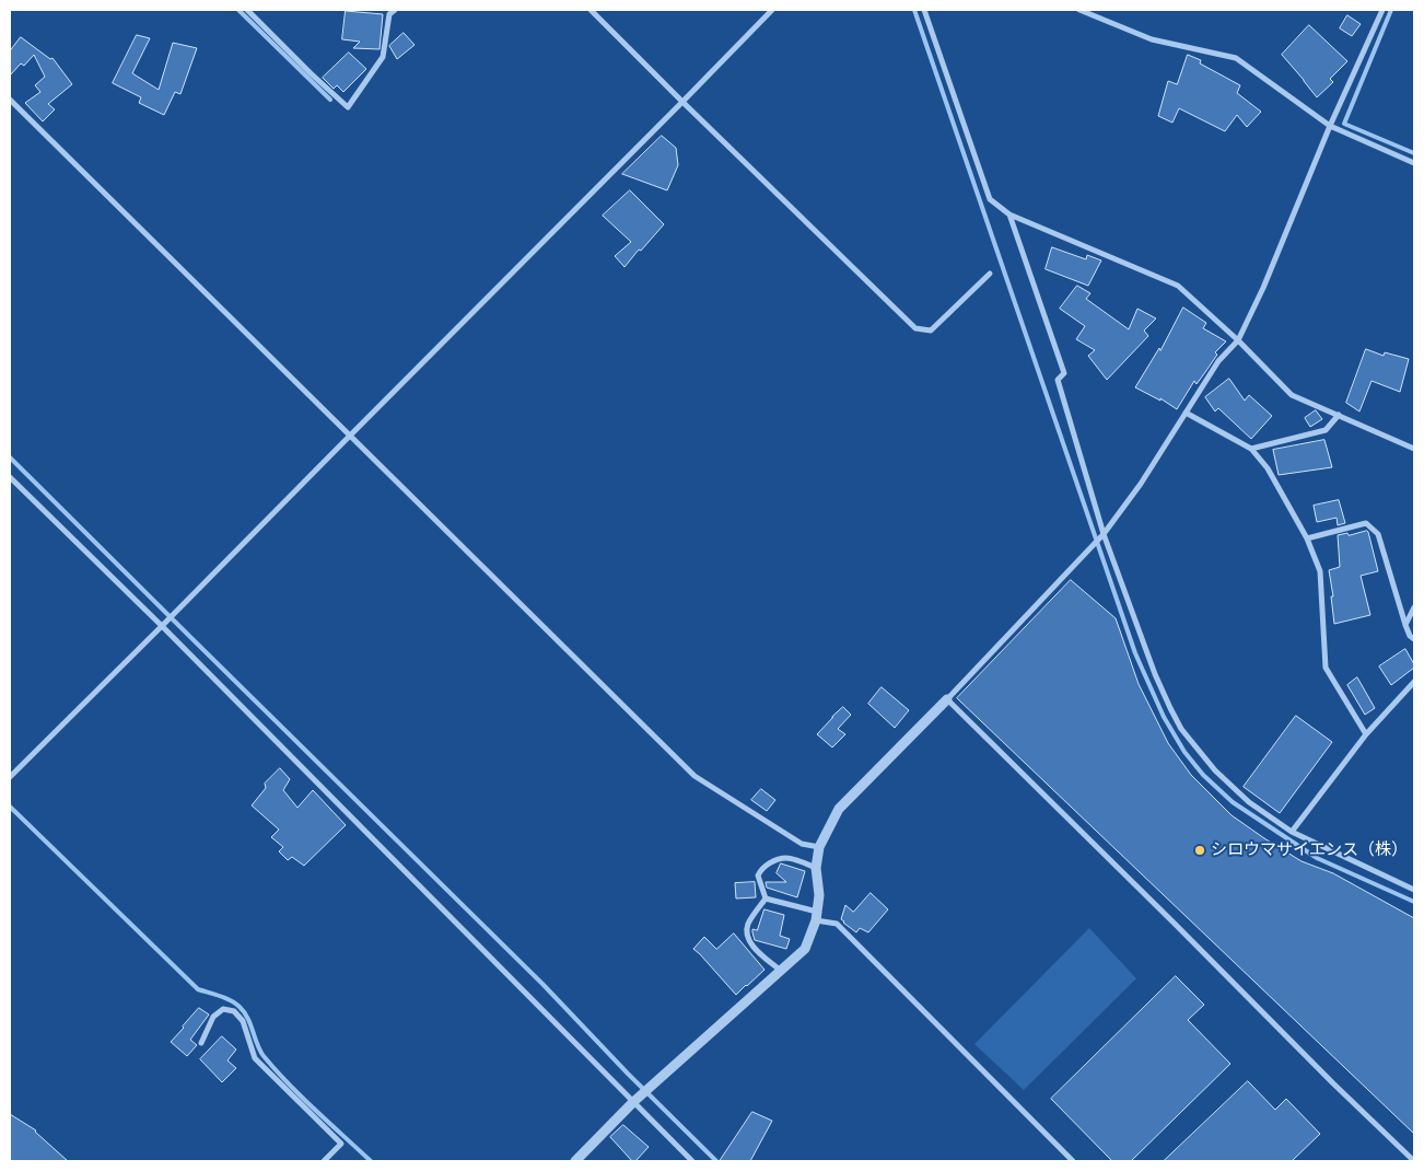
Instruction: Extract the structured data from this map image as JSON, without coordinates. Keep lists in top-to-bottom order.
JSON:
{
  "places": ["シロウマサイエンス（株）"]
}
